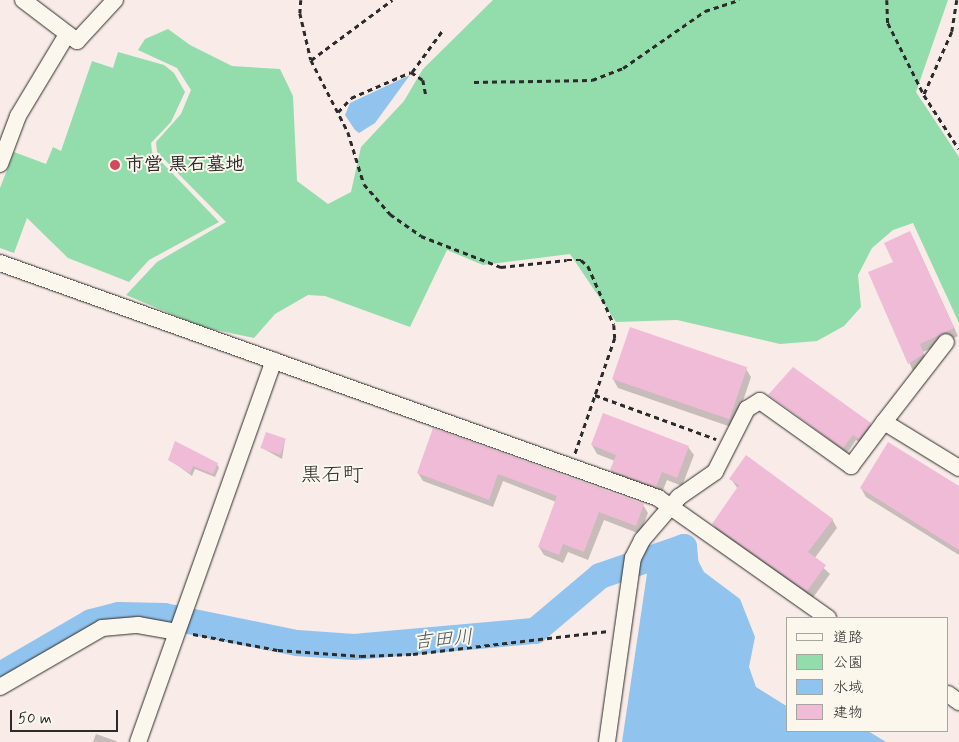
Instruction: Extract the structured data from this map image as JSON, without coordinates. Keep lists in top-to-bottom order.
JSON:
{
  "districts": ["黒石町"],
  "water": ["吉田川"],
  "places": ["市営 黒石墓地"],
  "legend": [
    "道路",
    "公園",
    "水域",
    "建物"
  ],
  "scale_bar": "50 m"
}
